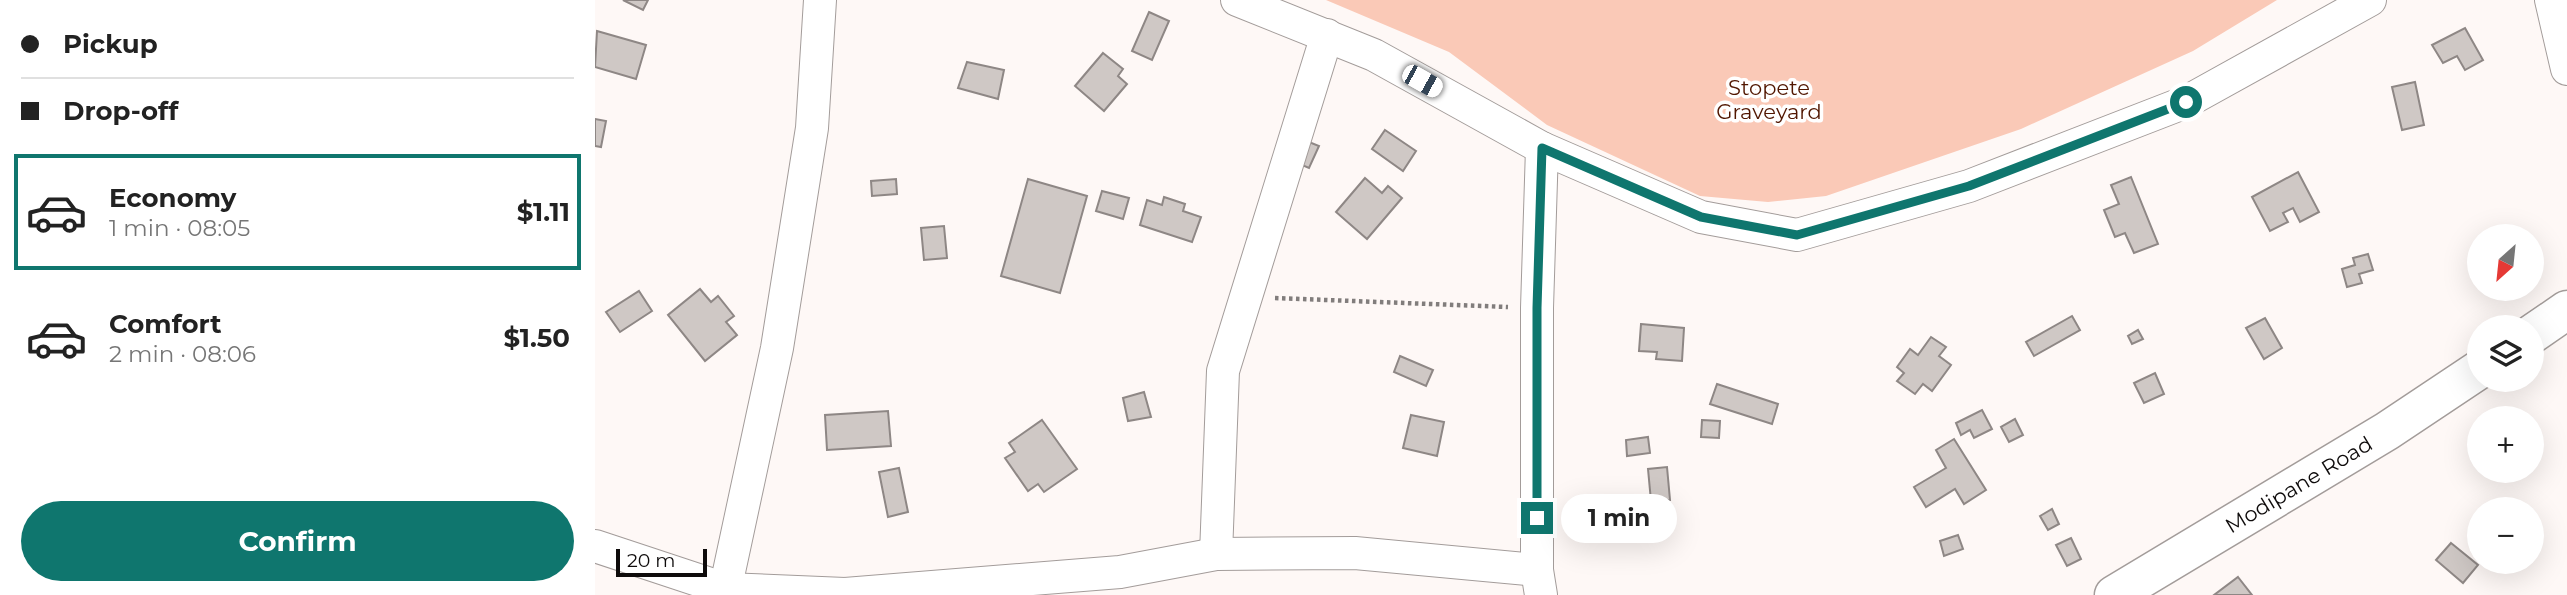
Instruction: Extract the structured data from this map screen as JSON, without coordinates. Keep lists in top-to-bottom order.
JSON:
{
  "streets": {
    "main road": ["Modipane Road"]
  },
  "parks": ["Stopete Graveyard"],
  "scale_bar": "20 m",
  "north": "bottom left",
  "page": {
    "banner": ["Pickup", "Drop-off"],
    "list": [
      {
        "name": "Economy",
        "note": "1 min · 08:05",
        "value": "$1.11"
      },
      {
        "name": "Comfort",
        "note": "2 min · 08:06",
        "value": "$1.50"
      }
    ],
    "map_buttons": ["+", "−"],
    "buttons": "Confirm",
    "bubble": "1 min",
    "scale": "20 m"
  }
}
